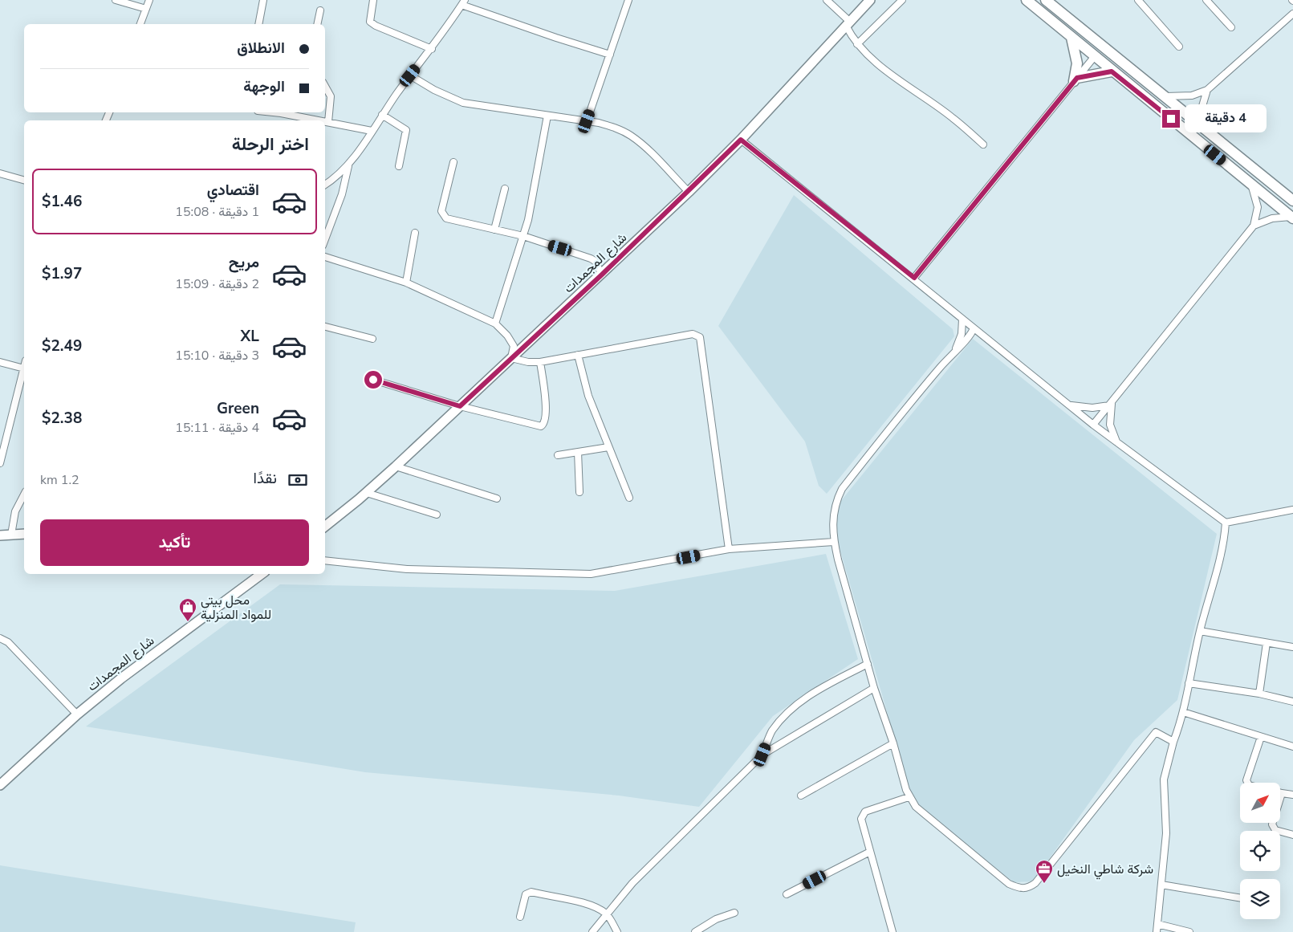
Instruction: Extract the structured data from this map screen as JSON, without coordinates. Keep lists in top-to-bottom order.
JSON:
{
  "streets": {
    "main road": ["شارع المجمدات"]
  },
  "places": {
    "shop": ["محل بيتي للمواد المنزلية"],
    "office": ["شركة شاطي النخيل"]
  },
  "north": "top right",
  "page": {
    "banner": ["الانطلاق", "الوجهة"],
    "bubble": "4 دقيقة",
    "heading": "اختر الرحلة",
    "list": [
      {
        "name": "اقتصادي",
        "note": "1 دقيقة · 15:08",
        "value": "$1.46"
      },
      {
        "name": "مريح",
        "note": "2 دقيقة · 15:09",
        "value": "$1.97"
      },
      {
        "name": "XL",
        "note": "3 دقيقة · 15:10",
        "value": "$2.49"
      },
      {
        "name": "Green",
        "note": "4 دقيقة · 15:11",
        "value": "$2.38"
      }
    ],
    "pay": ["نقدًا", "1.2 km"],
    "buttons": "تأكيد"
  }
}
